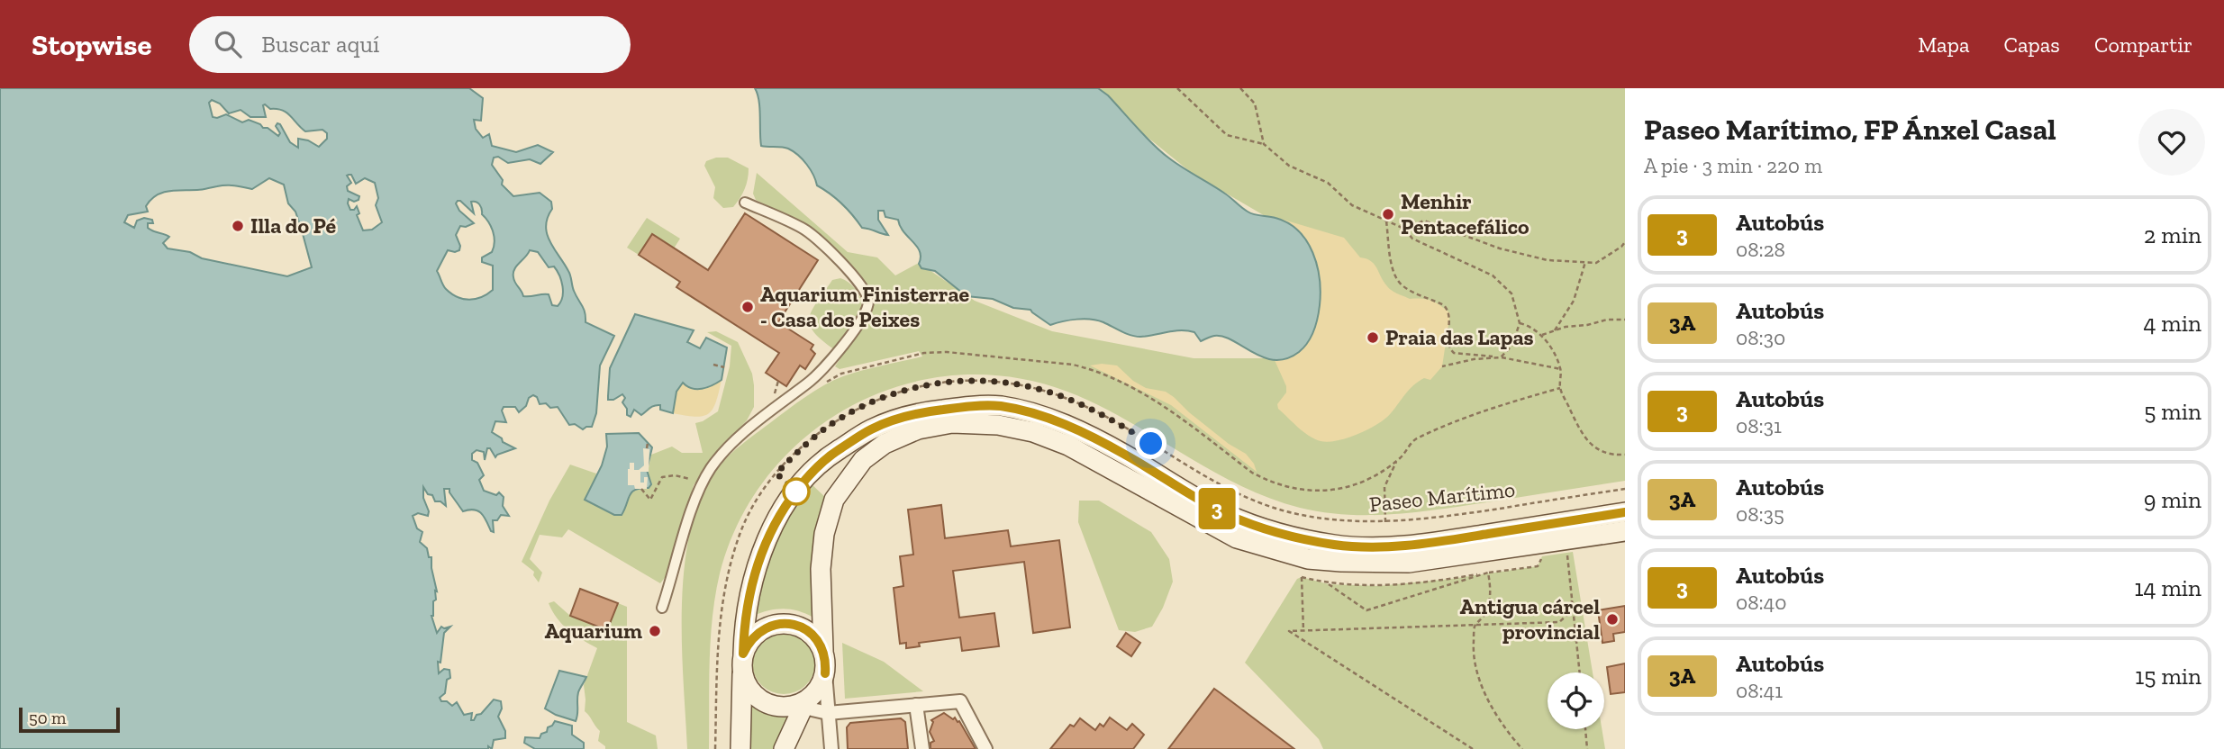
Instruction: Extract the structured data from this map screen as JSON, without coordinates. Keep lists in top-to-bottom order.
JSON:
{
  "streets": {
    "path": ["Paseo Marítimo"]
  },
  "places": [
    "Menhir Pentacefálico",
    "Illa do Pé",
    "Aquarium Finisterrae - Casa dos Peixes",
    "Praia das Lapas",
    "Antigua cárcel provincial",
    "Aquarium"
  ],
  "lines": ["bus line 3"],
  "scale_bar": "50 m",
  "page": {
    "header": "Stopwise",
    "search": "Buscar aquí",
    "nav": ["Mapa", "Capas", "Compartir"],
    "on_map": "3",
    "heading": ["Paseo Marítimo, FP Ánxel Casal", "A pie · 3 min · 220 m"],
    "list": [
      {
        "mark": "3",
        "name": "Autobús",
        "note": "08:28",
        "value": "2 min"
      },
      {
        "mark": "3A",
        "name": "Autobús",
        "note": "08:30",
        "value": "4 min"
      },
      {
        "mark": "3",
        "name": "Autobús",
        "note": "08:31",
        "value": "5 min"
      },
      {
        "mark": "3A",
        "name": "Autobús",
        "note": "08:35",
        "value": "9 min"
      },
      {
        "mark": "3",
        "name": "Autobús",
        "note": "08:40",
        "value": "14 min"
      },
      {
        "mark": "3A",
        "name": "Autobús",
        "note": "08:41",
        "value": "15 min"
      }
    ],
    "scale": "50 m"
  }
}
